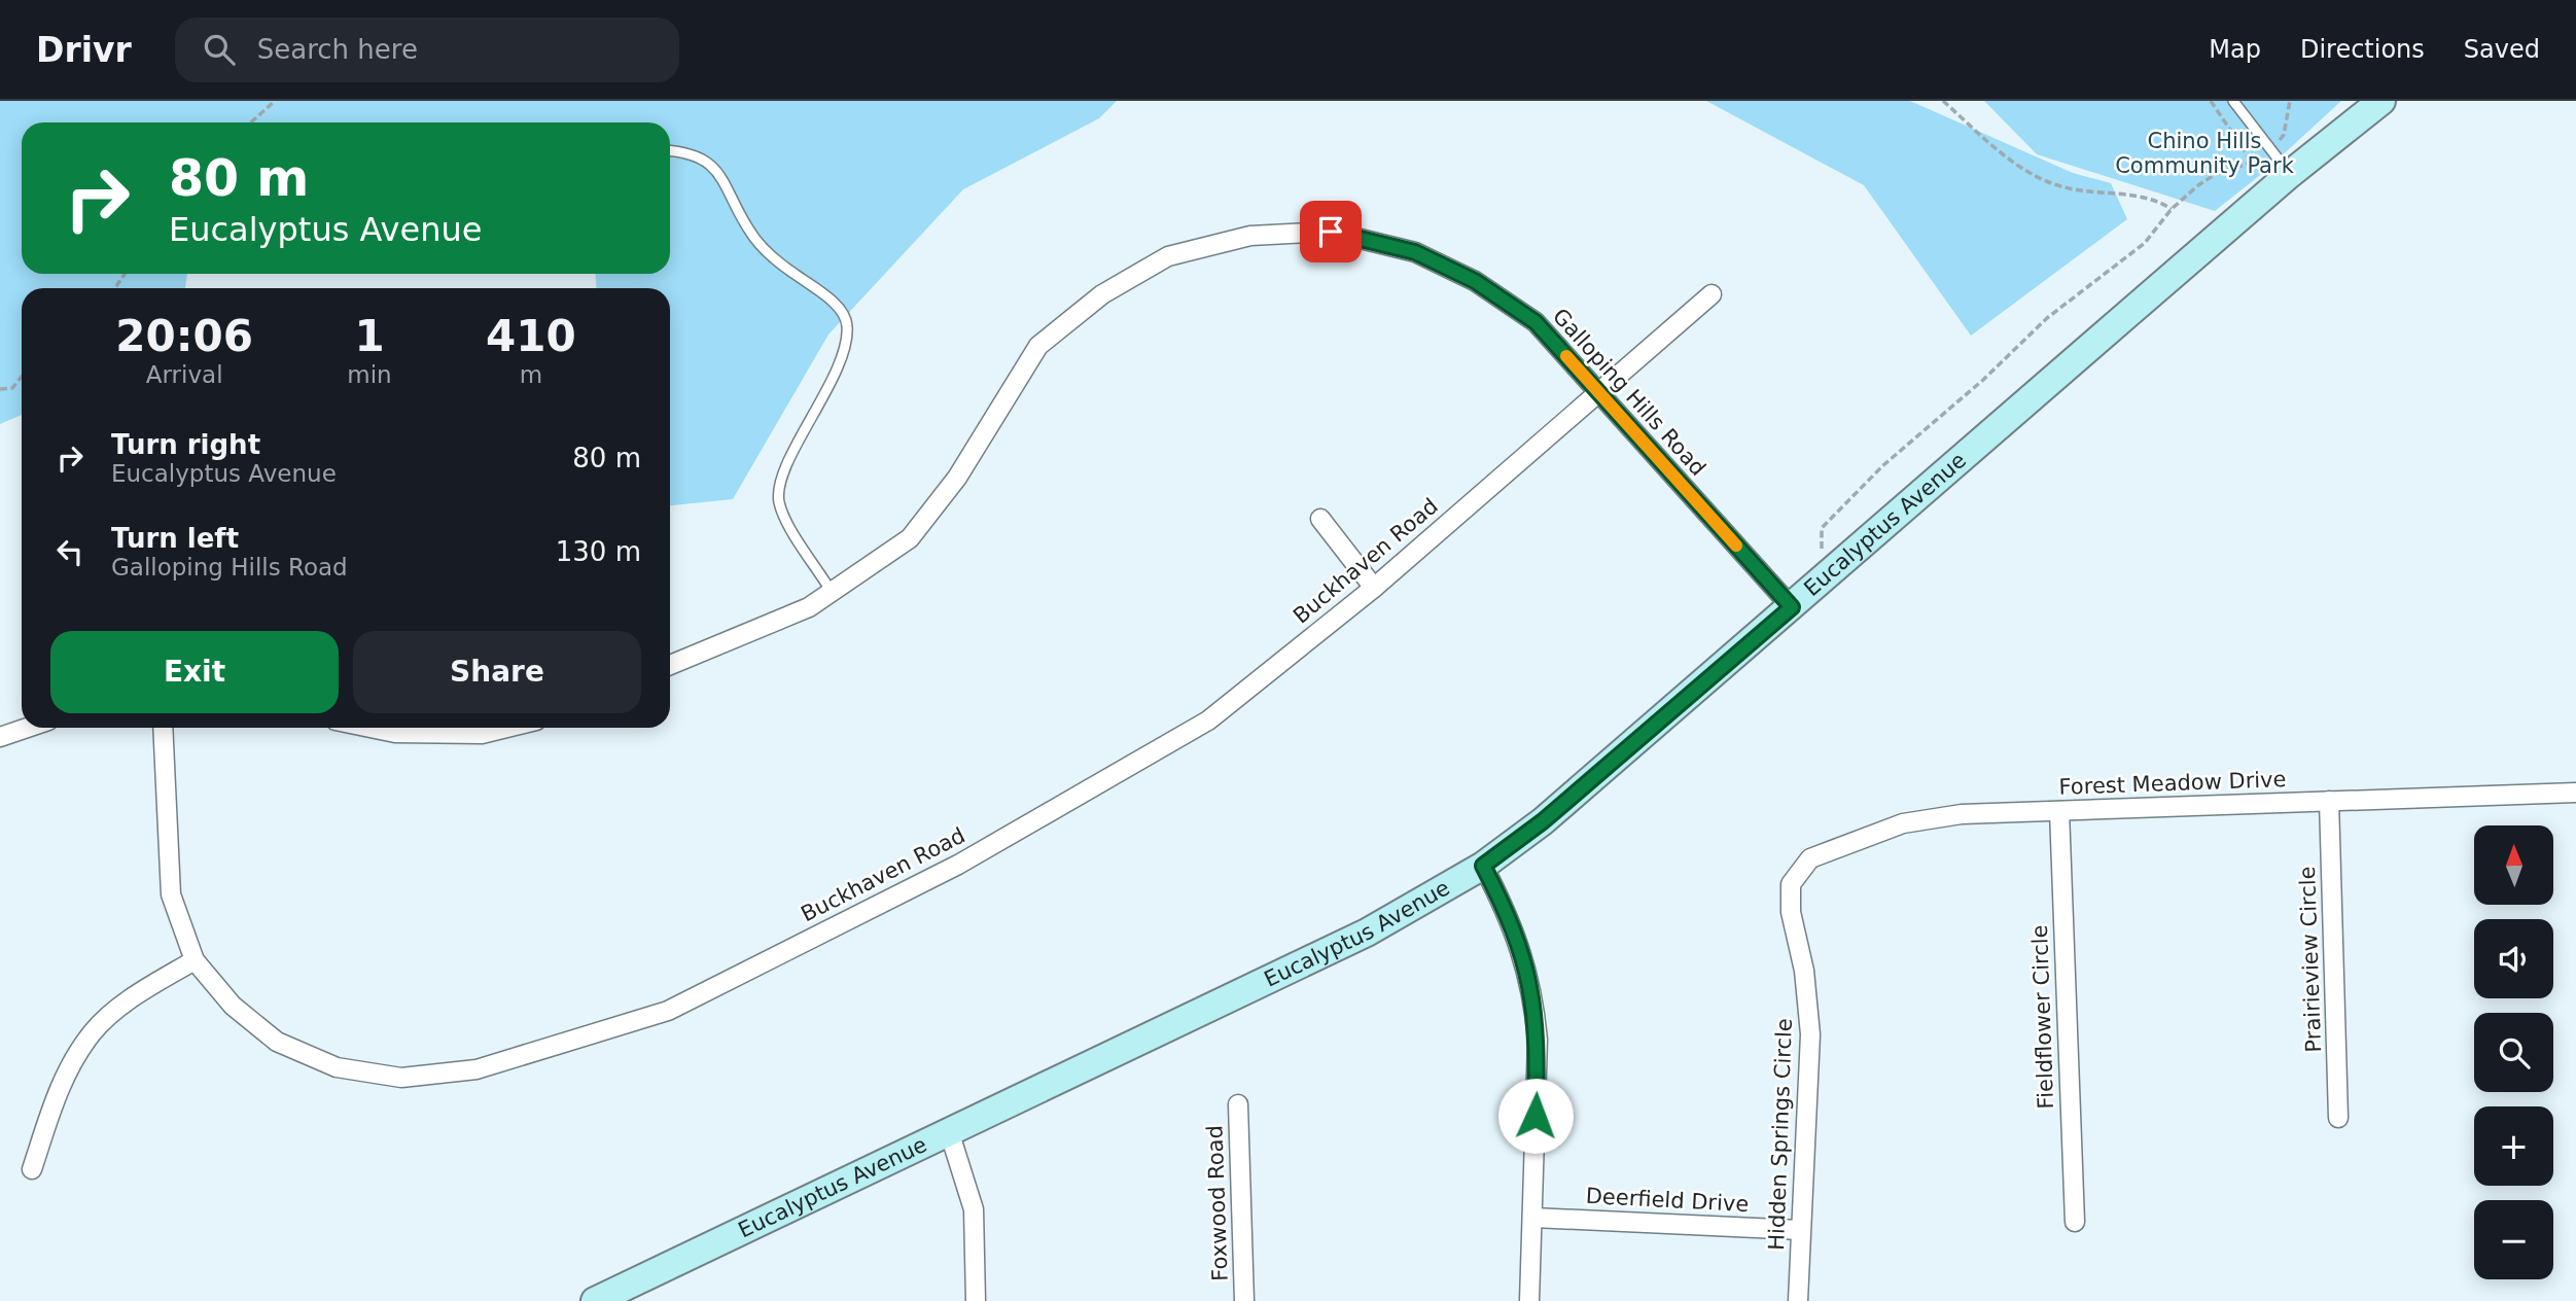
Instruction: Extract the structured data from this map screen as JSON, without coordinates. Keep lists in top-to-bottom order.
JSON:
{
  "streets": {
    "street": [
      "Galloping Hills Road",
      "Eucalyptus Avenue",
      "Buckhaven Road",
      "Forest Meadow Drive",
      "Prairieview Circle",
      "Fieldflower Circle",
      "Hidden Springs Circle",
      "Deerfield Drive",
      "Foxwood Road"
    ]
  },
  "crossings": [
    ["Galloping Hills Road", "Eucalyptus Avenue"],
    ["Galloping Hills Road", "Buckhaven Road"],
    ["Forest Meadow Drive", "Prairieview Circle"],
    ["Forest Meadow Drive", "Fieldflower Circle"],
    ["Forest Meadow Drive", "Hidden Springs Circle"],
    ["Hidden Springs Circle", "Deerfield Drive"]
  ],
  "parks": ["Chino Hills Community Park"],
  "north": "top",
  "page": {
    "header": "Drivr",
    "search": "Search here",
    "nav": ["Map", "Directions", "Saved"],
    "turn": ["80 m", "Eucalyptus Avenue"],
    "eta": [
      "20:06",
      "Arrival",
      "1",
      "min",
      "410",
      "m"
    ],
    "list": [
      {
        "name": "Turn right",
        "note": "Eucalyptus Avenue",
        "value": "80 m"
      },
      {
        "name": "Turn left",
        "note": "Galloping Hills Road",
        "value": "130 m"
      }
    ],
    "buttons": ["Exit", "Share"],
    "map_buttons": ["+", "−"]
  }
}
